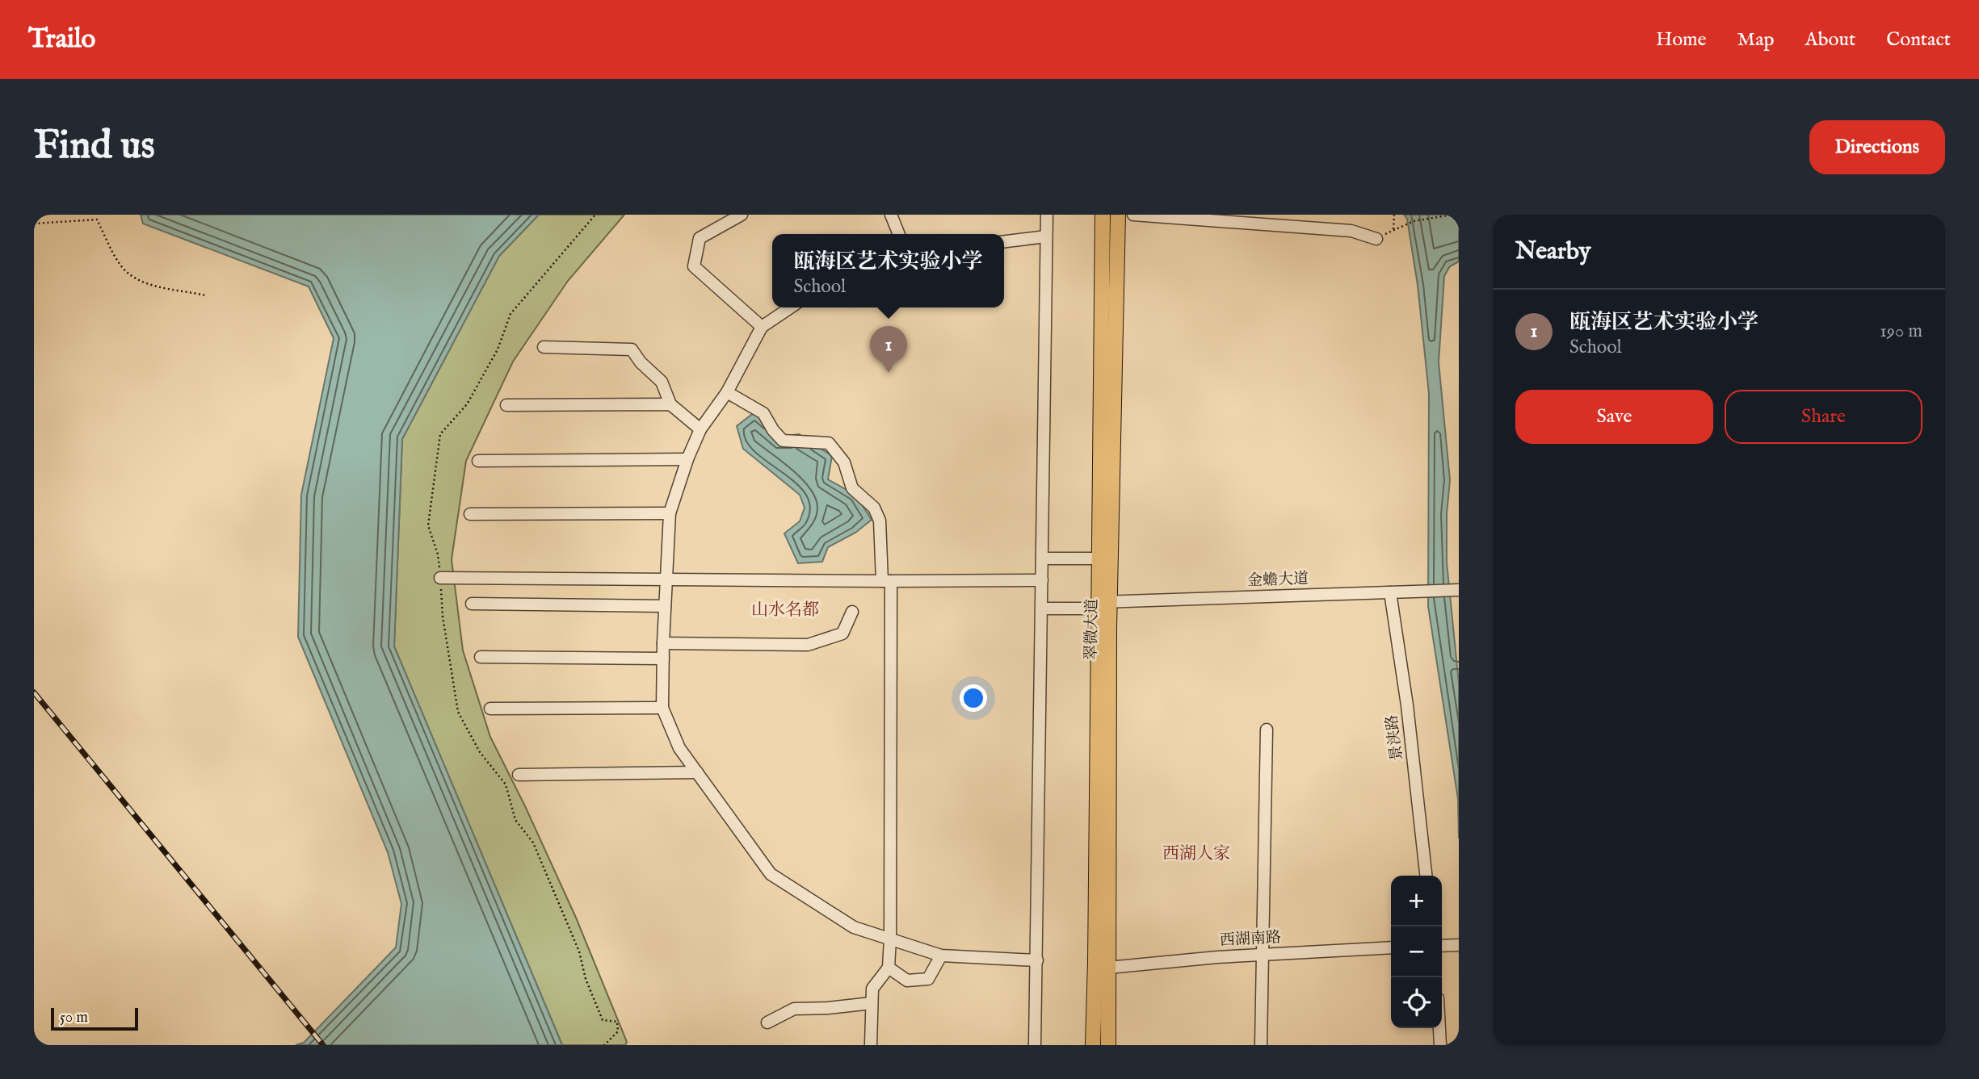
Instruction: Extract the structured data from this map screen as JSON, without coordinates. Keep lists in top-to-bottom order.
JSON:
{
  "streets": {
    "main road": ["翠微大道"],
    "street": ["金蟾大道", "景浃路", "西湖南路"]
  },
  "crossings": [
    ["金蟾大道", "翠微大道"],
    ["金蟾大道", "景浃路"],
    ["翠微大道", "西湖南路"]
  ],
  "districts": ["山水名都", "西湖人家"],
  "scale_bar": "50 m",
  "page": {
    "header": "Trailo",
    "nav": [
      "Home",
      "Map",
      "About",
      "Contact"
    ],
    "buttons": [
      "Directions",
      ["Save", "Share"]
    ],
    "title": "Find us",
    "heading": "Nearby",
    "popup": ["瓯海区艺术实验小学", "School"],
    "list": [
      {
        "mark": "1",
        "name": "瓯海区艺术实验小学",
        "note": "School",
        "value": "190 m"
      }
    ],
    "pins": "1",
    "map_buttons": ["+", "−"],
    "scale": "50 m"
  }
}
